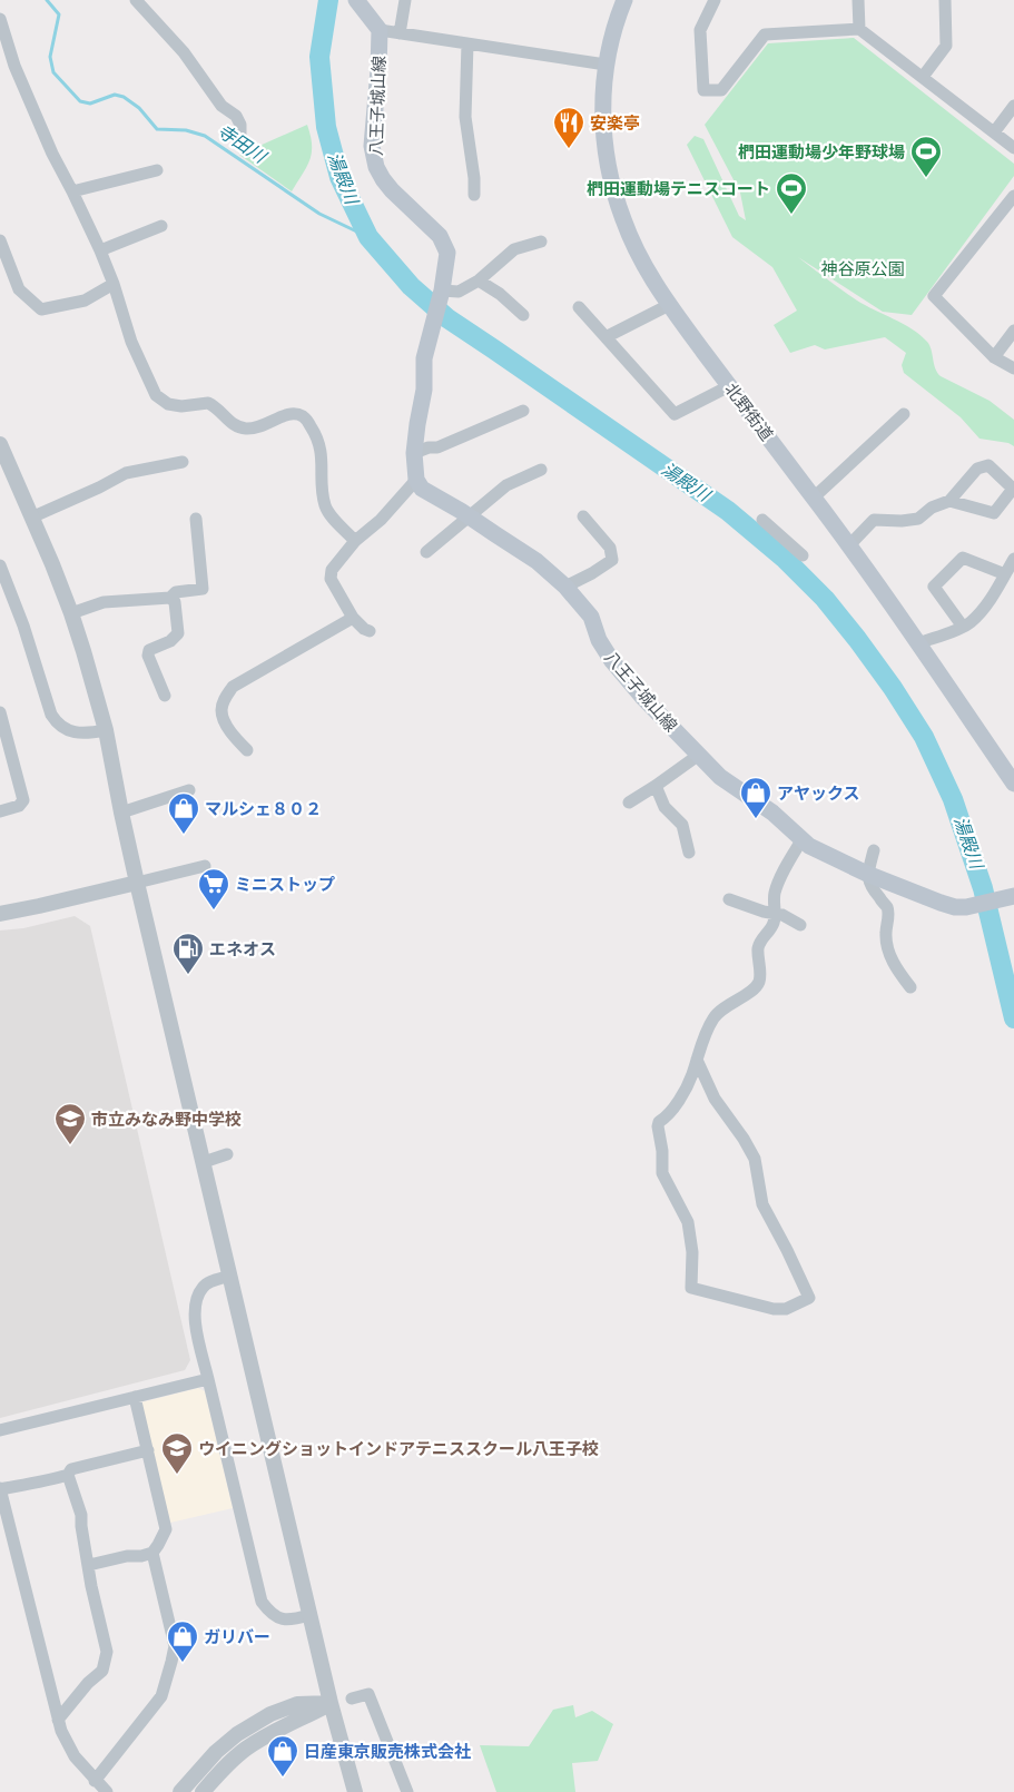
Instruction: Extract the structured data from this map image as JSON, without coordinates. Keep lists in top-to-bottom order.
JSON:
{
  "streets": {
    "main road": ["八王子城山線", "北野街道"]
  },
  "water": ["寺田川", "湯殿川"],
  "parks": ["神谷原公園"],
  "places": {
    "restaurant": ["安楽亭"],
    "sports": ["椚田運動場少年野球場", "椚田運動場テニスコート"],
    "shop": [
      "アヤックス",
      "マルシェ８０２",
      "ガリバー",
      "日産東京販売株式会社"
    ],
    "supermarket": ["ミニストップ"],
    "fuel station": ["エネオス"],
    "school or university": ["市立みなみ野中学校", "ウイニングショットインドアテニススクール八王子校"]
  }
}
